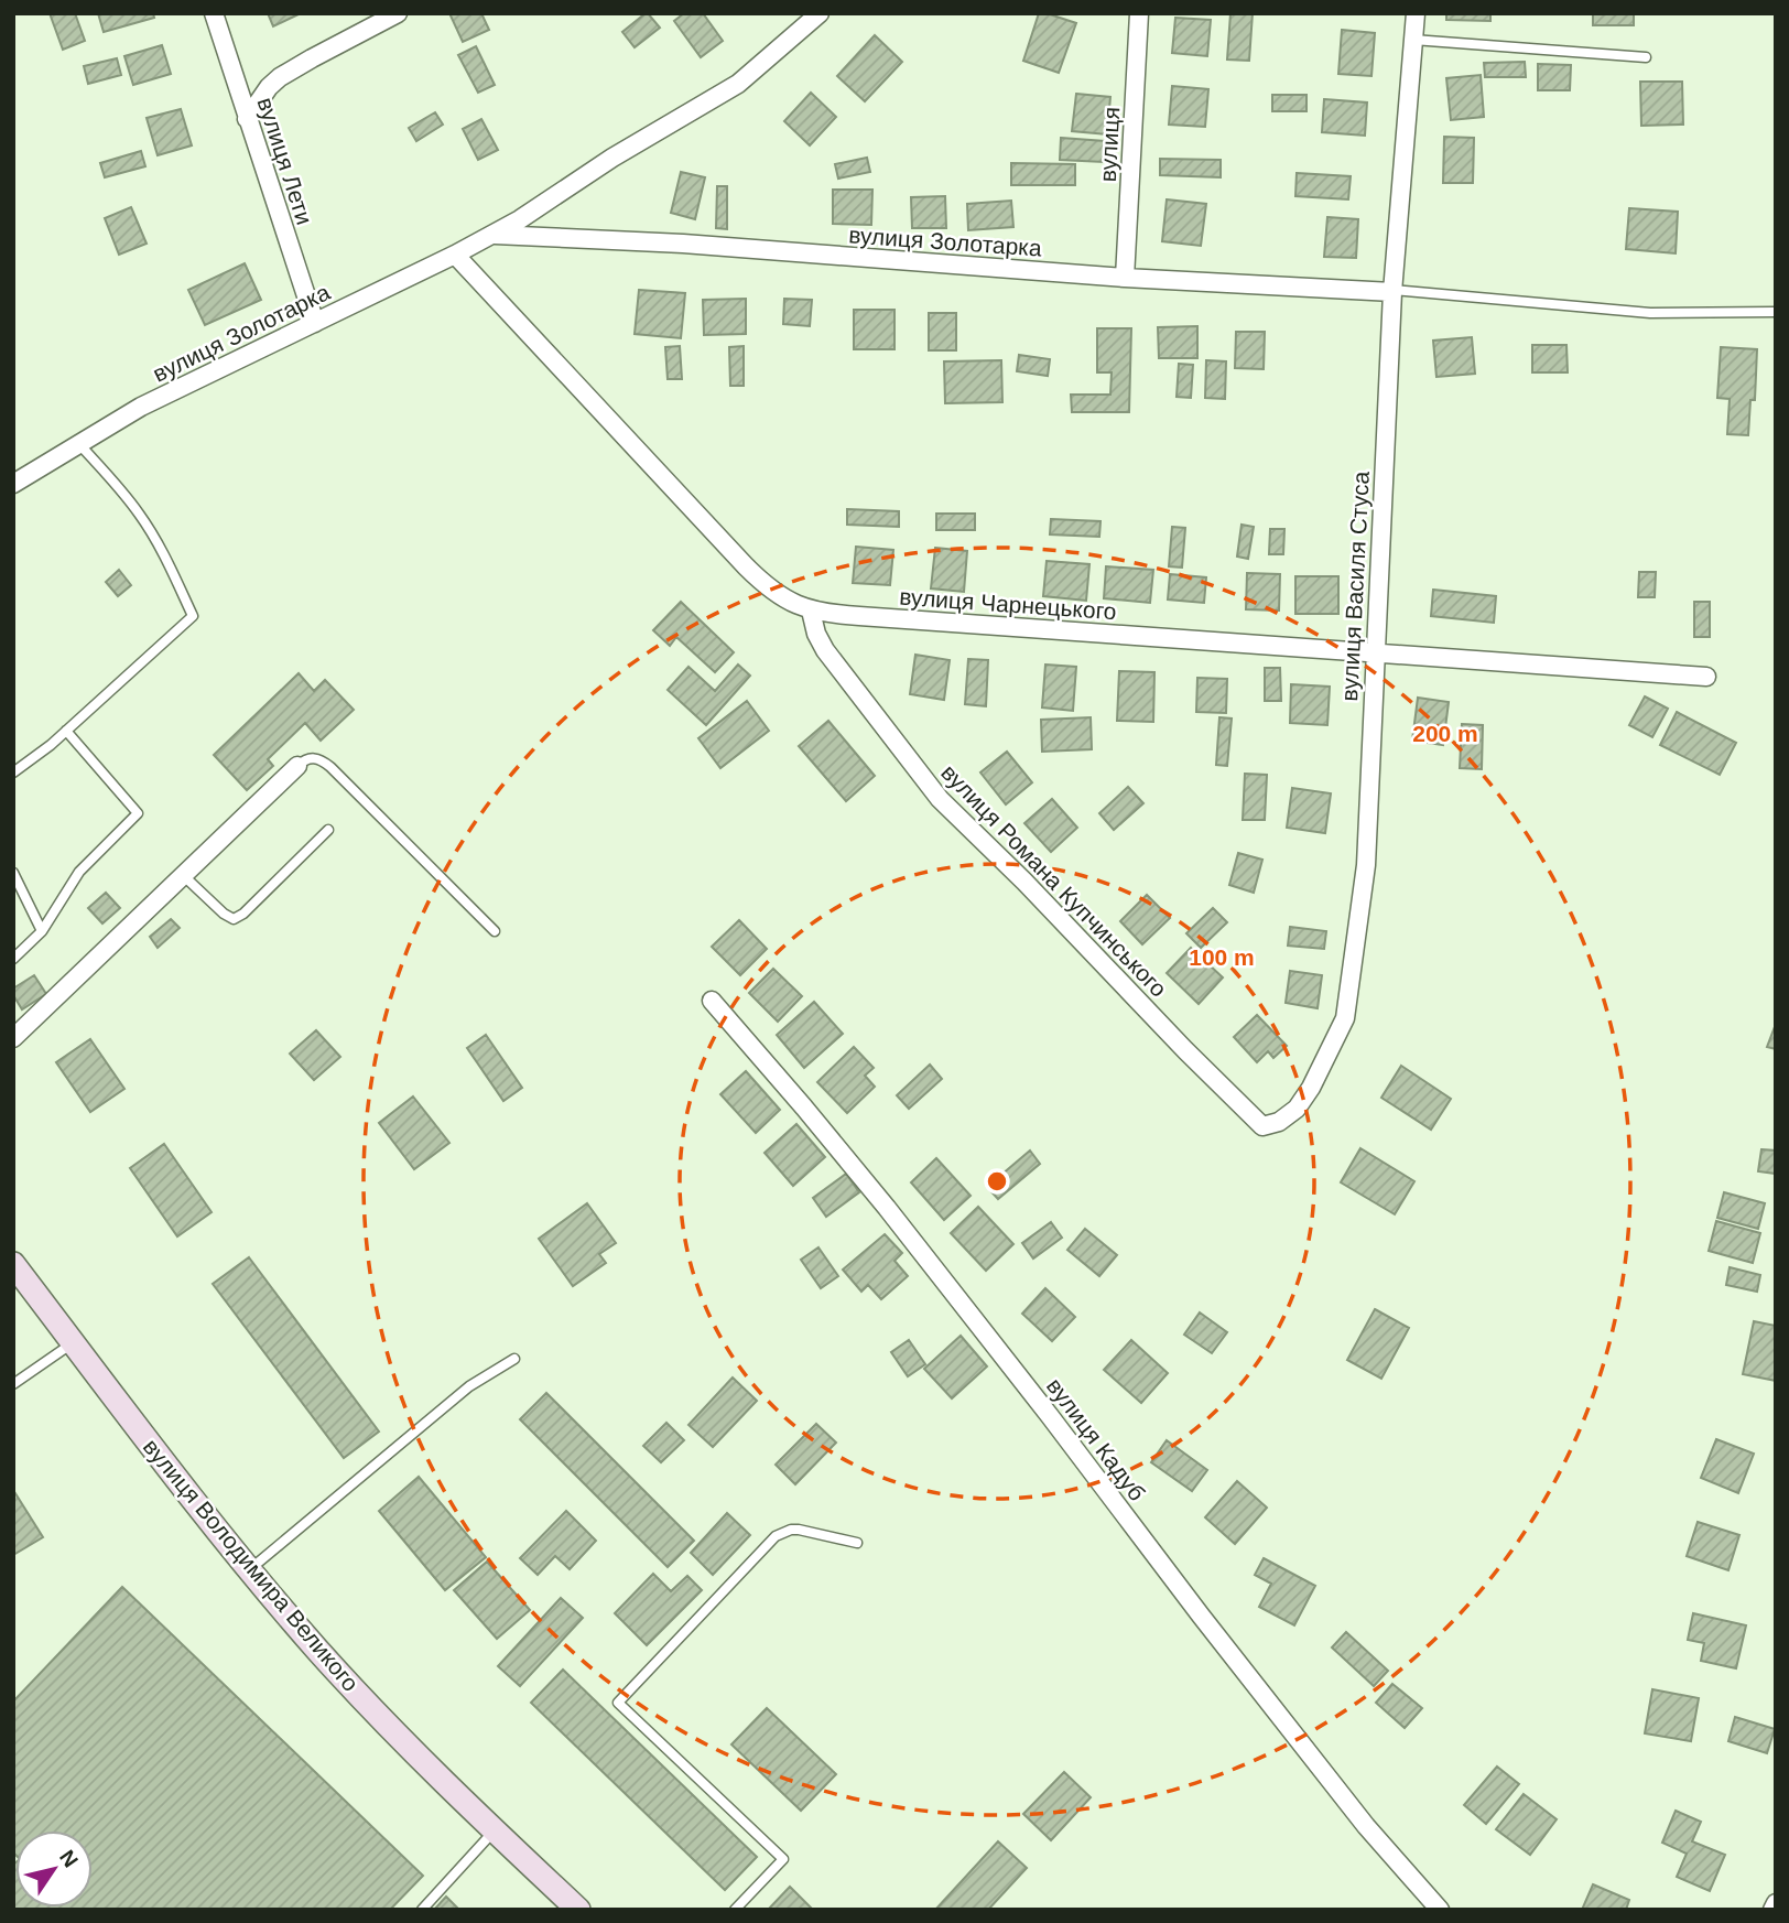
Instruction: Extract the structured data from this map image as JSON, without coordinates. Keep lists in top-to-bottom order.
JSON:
{
  "streets": {
    "main road": ["вулиця Володимира Великого"],
    "street": [
      "вулиця",
      "вулиця Лети",
      "вулиця Золотарка",
      "вулиця Василя Стуса",
      "вулиця Чарнецького",
      "вулиця Романа Купчинського",
      "вулиця Кадуб"
    ]
  },
  "crossings": [
    ["вулиця", "вулиця Золотарка"],
    ["вулиця Лети", "вулиця Золотарка"],
    ["вулиця Золотарка", "вулиця Василя Стуса"],
    ["вулиця Золотарка", "вулиця Чарнецького"],
    ["вулиця Василя Стуса", "вулиця Чарнецького"],
    ["вулиця Василя Стуса", "вулиця Романа Купчинського"],
    ["вулиця Чарнецького", "вулиця Романа Купчинського"]
  ],
  "north": "top right",
  "rings": ["200 m", "100 m"]
}
